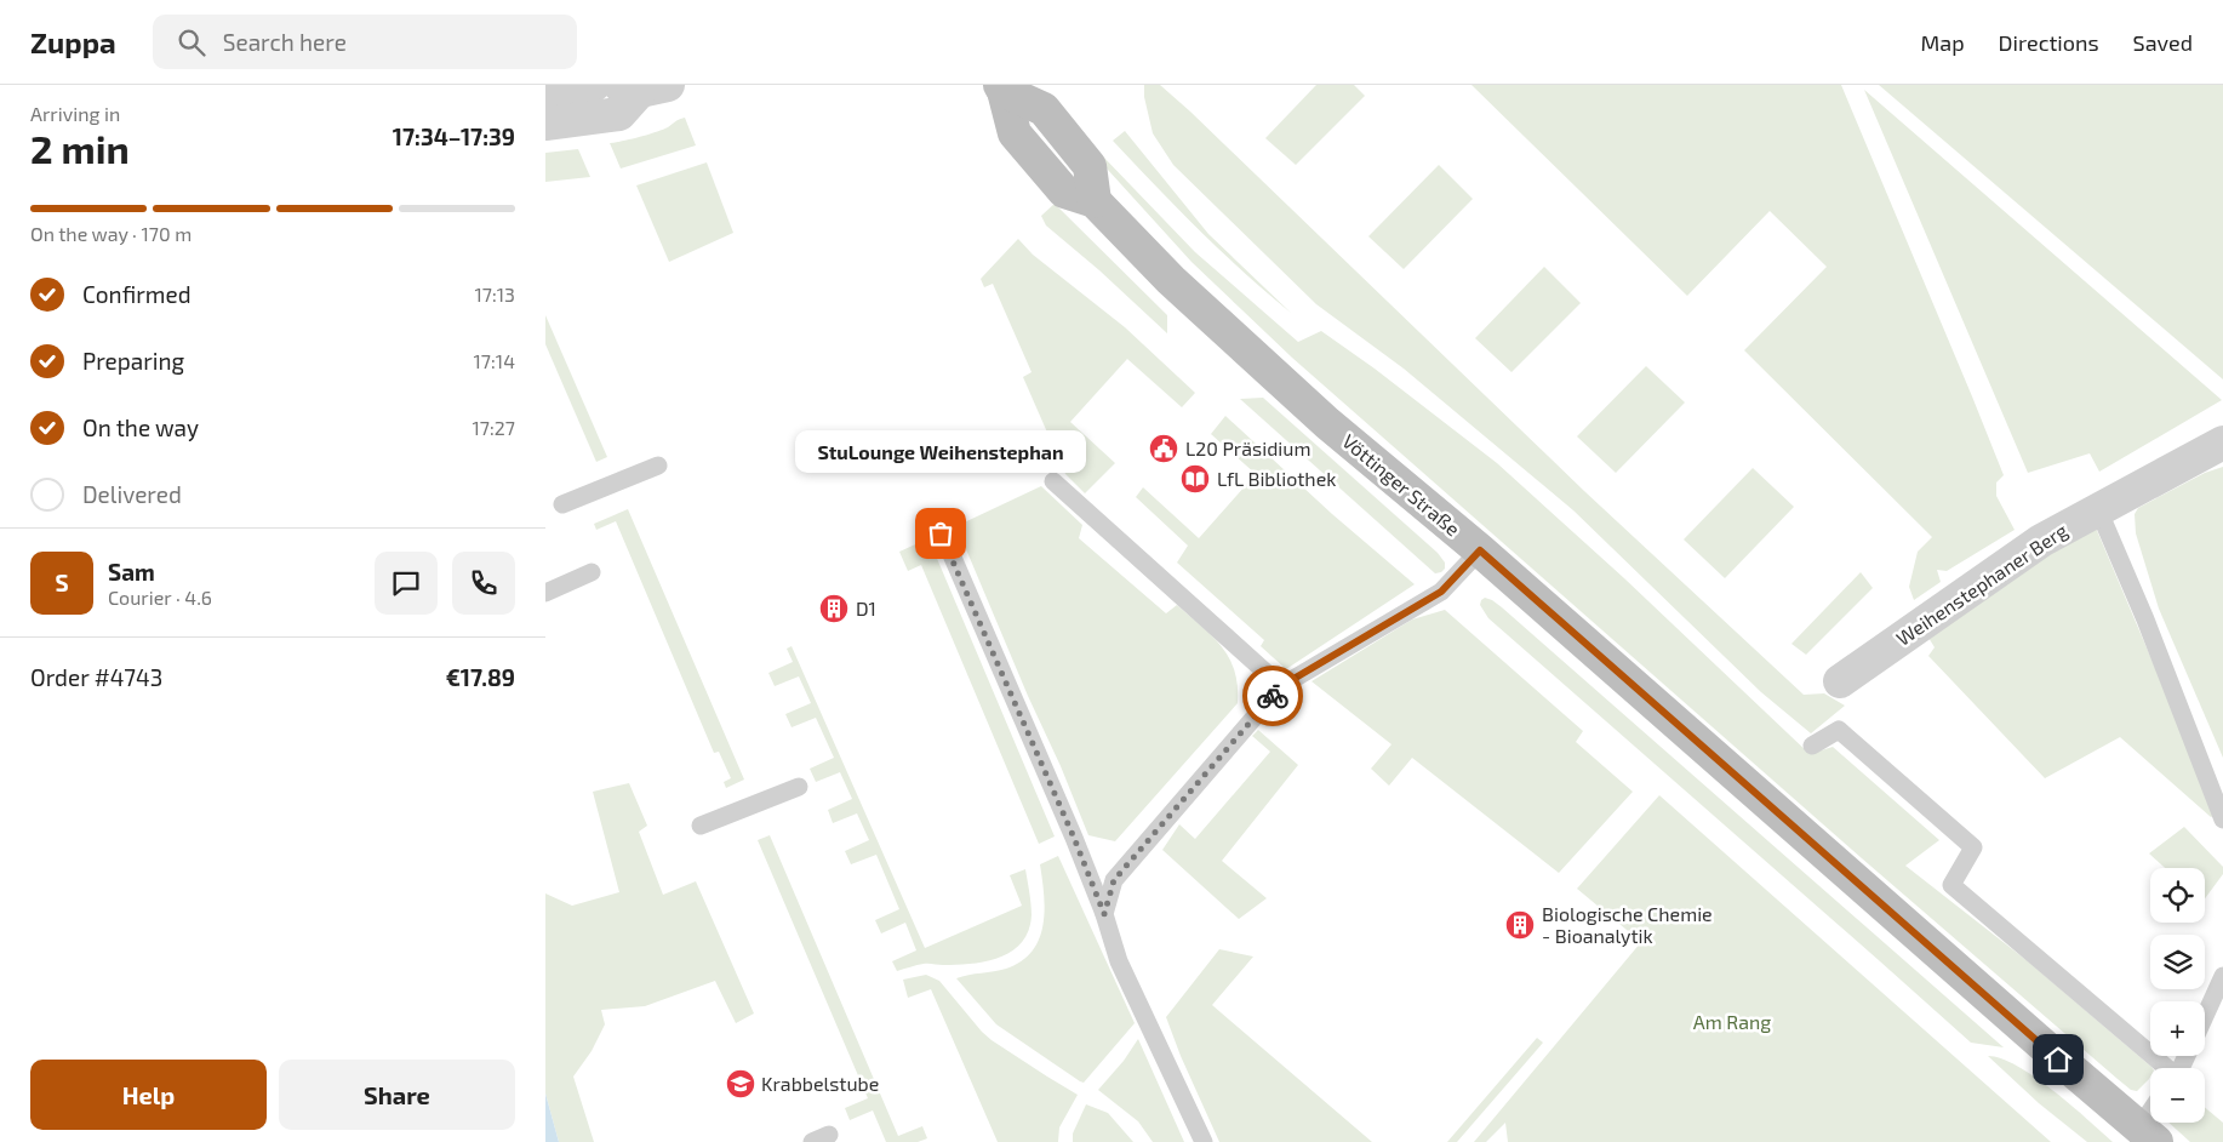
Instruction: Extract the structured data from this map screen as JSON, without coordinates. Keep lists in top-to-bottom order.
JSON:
{
  "streets": {
    "main road": ["Vöttinger Straße"],
    "street": ["Weihenstephaner Berg"]
  },
  "parks": ["Am Rang"],
  "places": {
    "public building": ["L20 Präsidium"],
    "library": ["LfL Bibliothek"],
    "other": ["StuLounge Weihenstephan"],
    "building": ["D1", "Biologische Chemie - Bioanalytik"],
    "school or university": ["Krabbelstube"]
  },
  "page": {
    "header": "Zuppa",
    "search": "Search here",
    "nav": ["Map", "Directions", "Saved"],
    "heading": ["2 min", "Arriving in", "17:34–17:39"],
    "panel": [
      "Sam",
      "Courier · 4.6",
      "Order #4743",
      "€17.89"
    ],
    "bar": "On the way · 170 m",
    "list": [
      ["Confirmed", "17:13"],
      ["Preparing", "17:14"],
      ["On the way", "17:27"],
      "Delivered"
    ],
    "bubble": "StuLounge Weihenstephan",
    "round": "S",
    "map_buttons": ["+", "−"],
    "buttons": ["Help", "Share"]
  }
}
